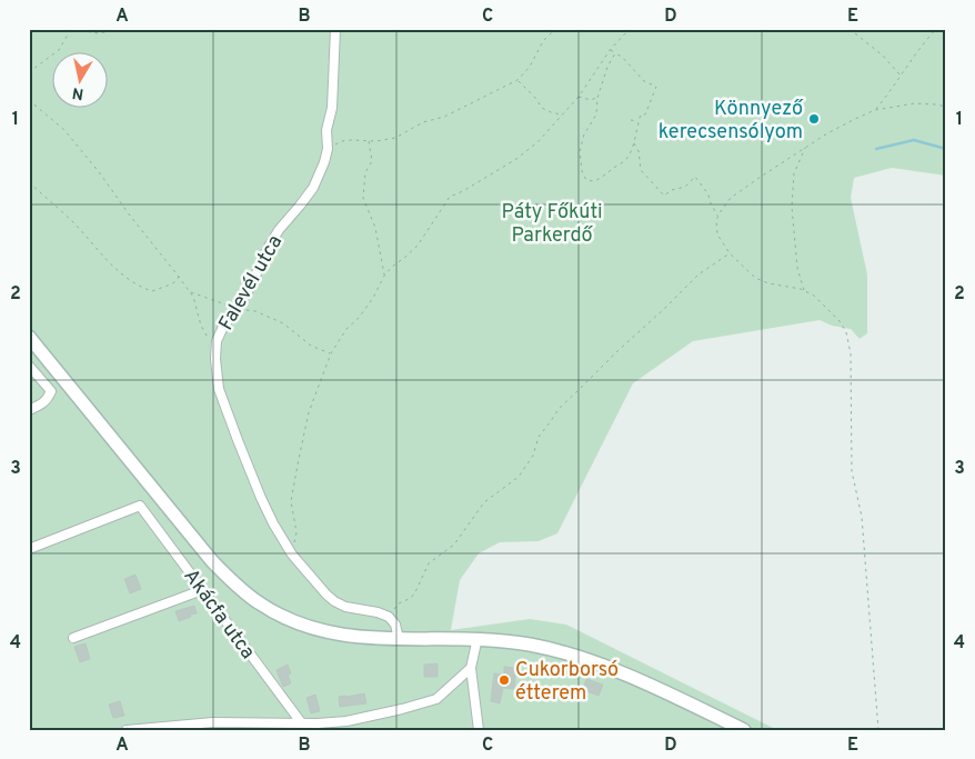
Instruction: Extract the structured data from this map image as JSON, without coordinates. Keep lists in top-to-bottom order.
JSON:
{
  "streets": {
    "street": ["Falevél utca", "Akácfa utca"]
  },
  "parks": ["Páty Főkúti Parkerdő"],
  "places": ["Könnyező kerecsensólyom", "Cukorborsó étterem"],
  "north": "bottom",
  "grid": {
    "columns": [
      "A",
      "B",
      "C",
      "D",
      "E"
    ],
    "rows": [
      "1",
      "2",
      "3",
      "4"
    ]
  }
}
